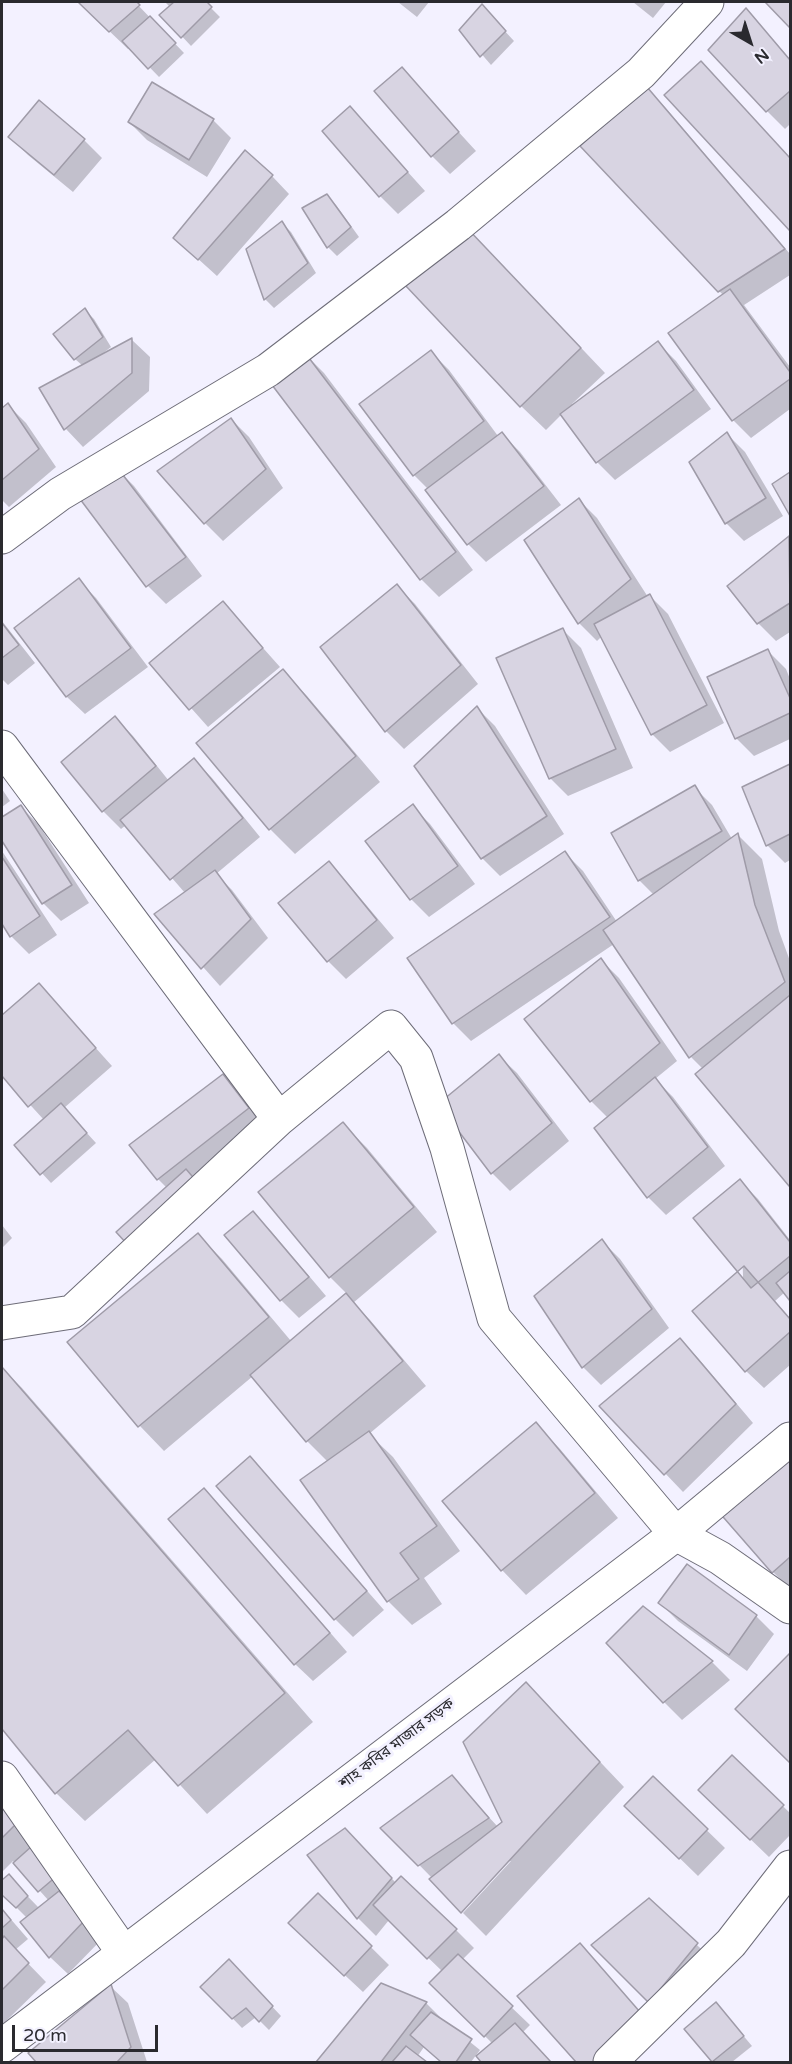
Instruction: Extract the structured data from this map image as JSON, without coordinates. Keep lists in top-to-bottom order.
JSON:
{
  "streets": {
    "street": ["শাহ কবির মাজার সড়ক"]
  },
  "scale_bar": "20 m",
  "north": "bottom right"
}
